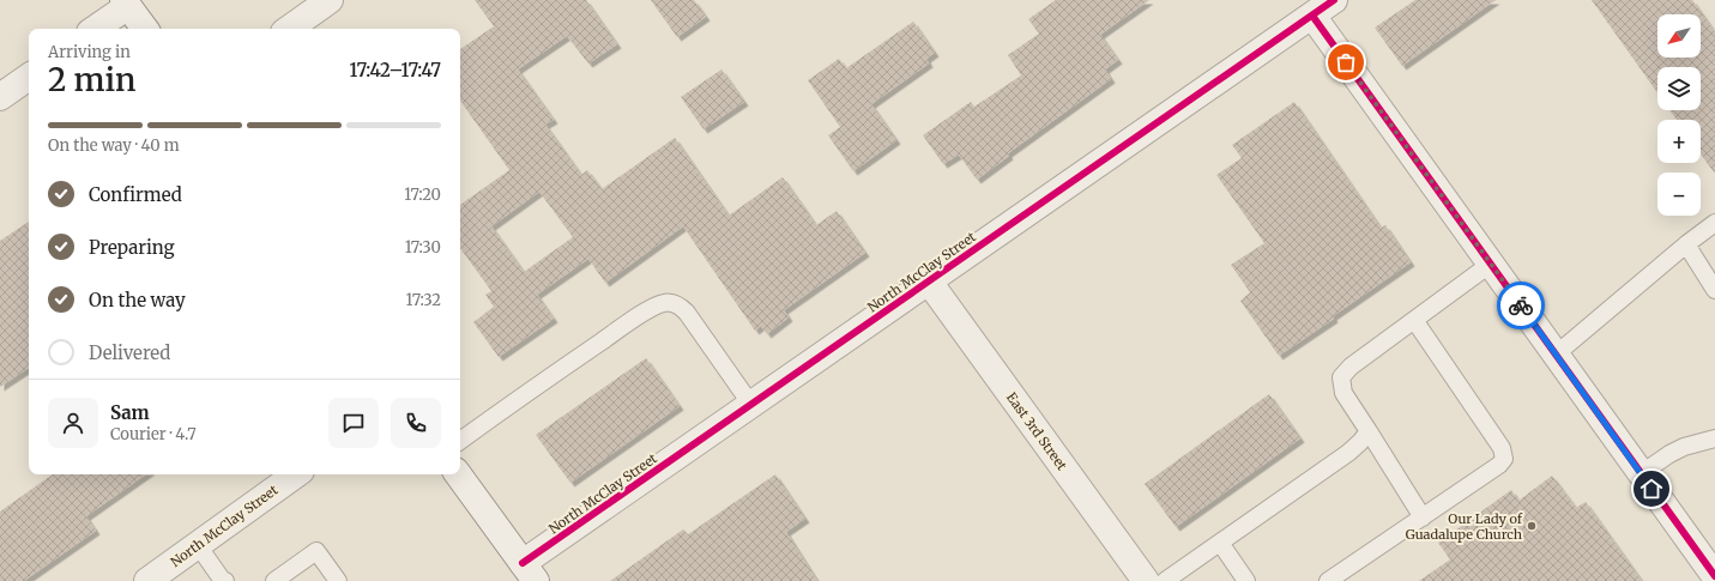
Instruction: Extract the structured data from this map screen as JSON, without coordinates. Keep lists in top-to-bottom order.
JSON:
{
  "streets": {
    "street": ["North McClay Street", "East 3rd Street"]
  },
  "crossings": [
    ["North McClay Street", "East 3rd Street"]
  ],
  "places": ["Our Lady of Guadalupe Church"],
  "north": "bottom left",
  "page": {
    "map_buttons": ["+", "−"],
    "heading": ["2 min", "Arriving in", "17:42–17:47"],
    "panel": ["Sam", "Courier · 4.7"],
    "bar": "On the way · 40 m",
    "list": [
      ["Confirmed", "17:20"],
      ["Preparing", "17:30"],
      ["On the way", "17:32"],
      "Delivered"
    ]
  }
}
